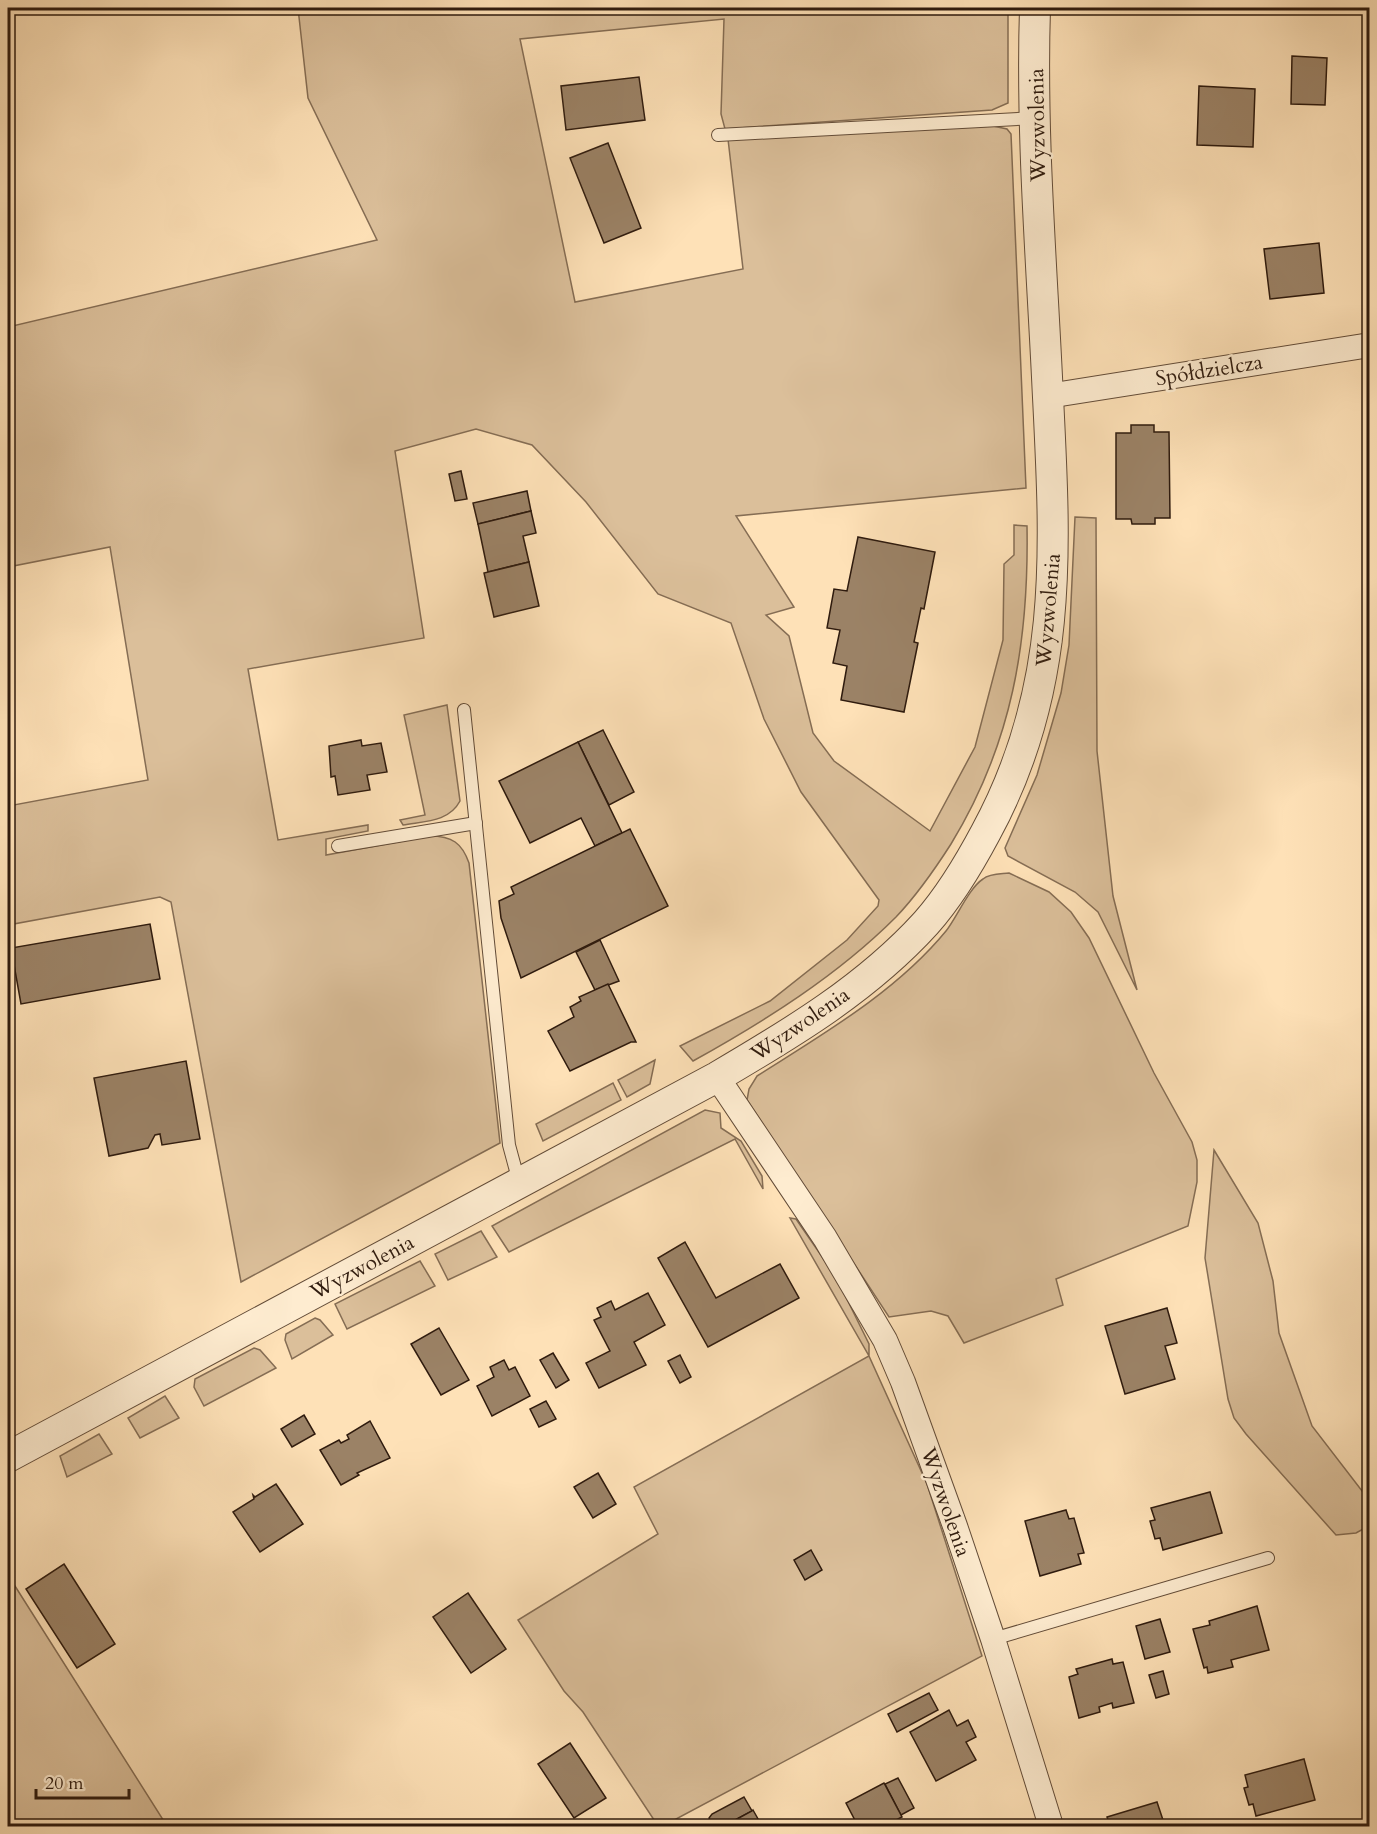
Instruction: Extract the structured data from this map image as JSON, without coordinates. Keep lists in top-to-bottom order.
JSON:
{
  "streets": {
    "street": ["Wyzwolenia", "Spółdzielcza"]
  },
  "crossings": [
    ["Wyzwolenia", "Spółdzielcza"]
  ],
  "scale_bar": "20 m"
}
